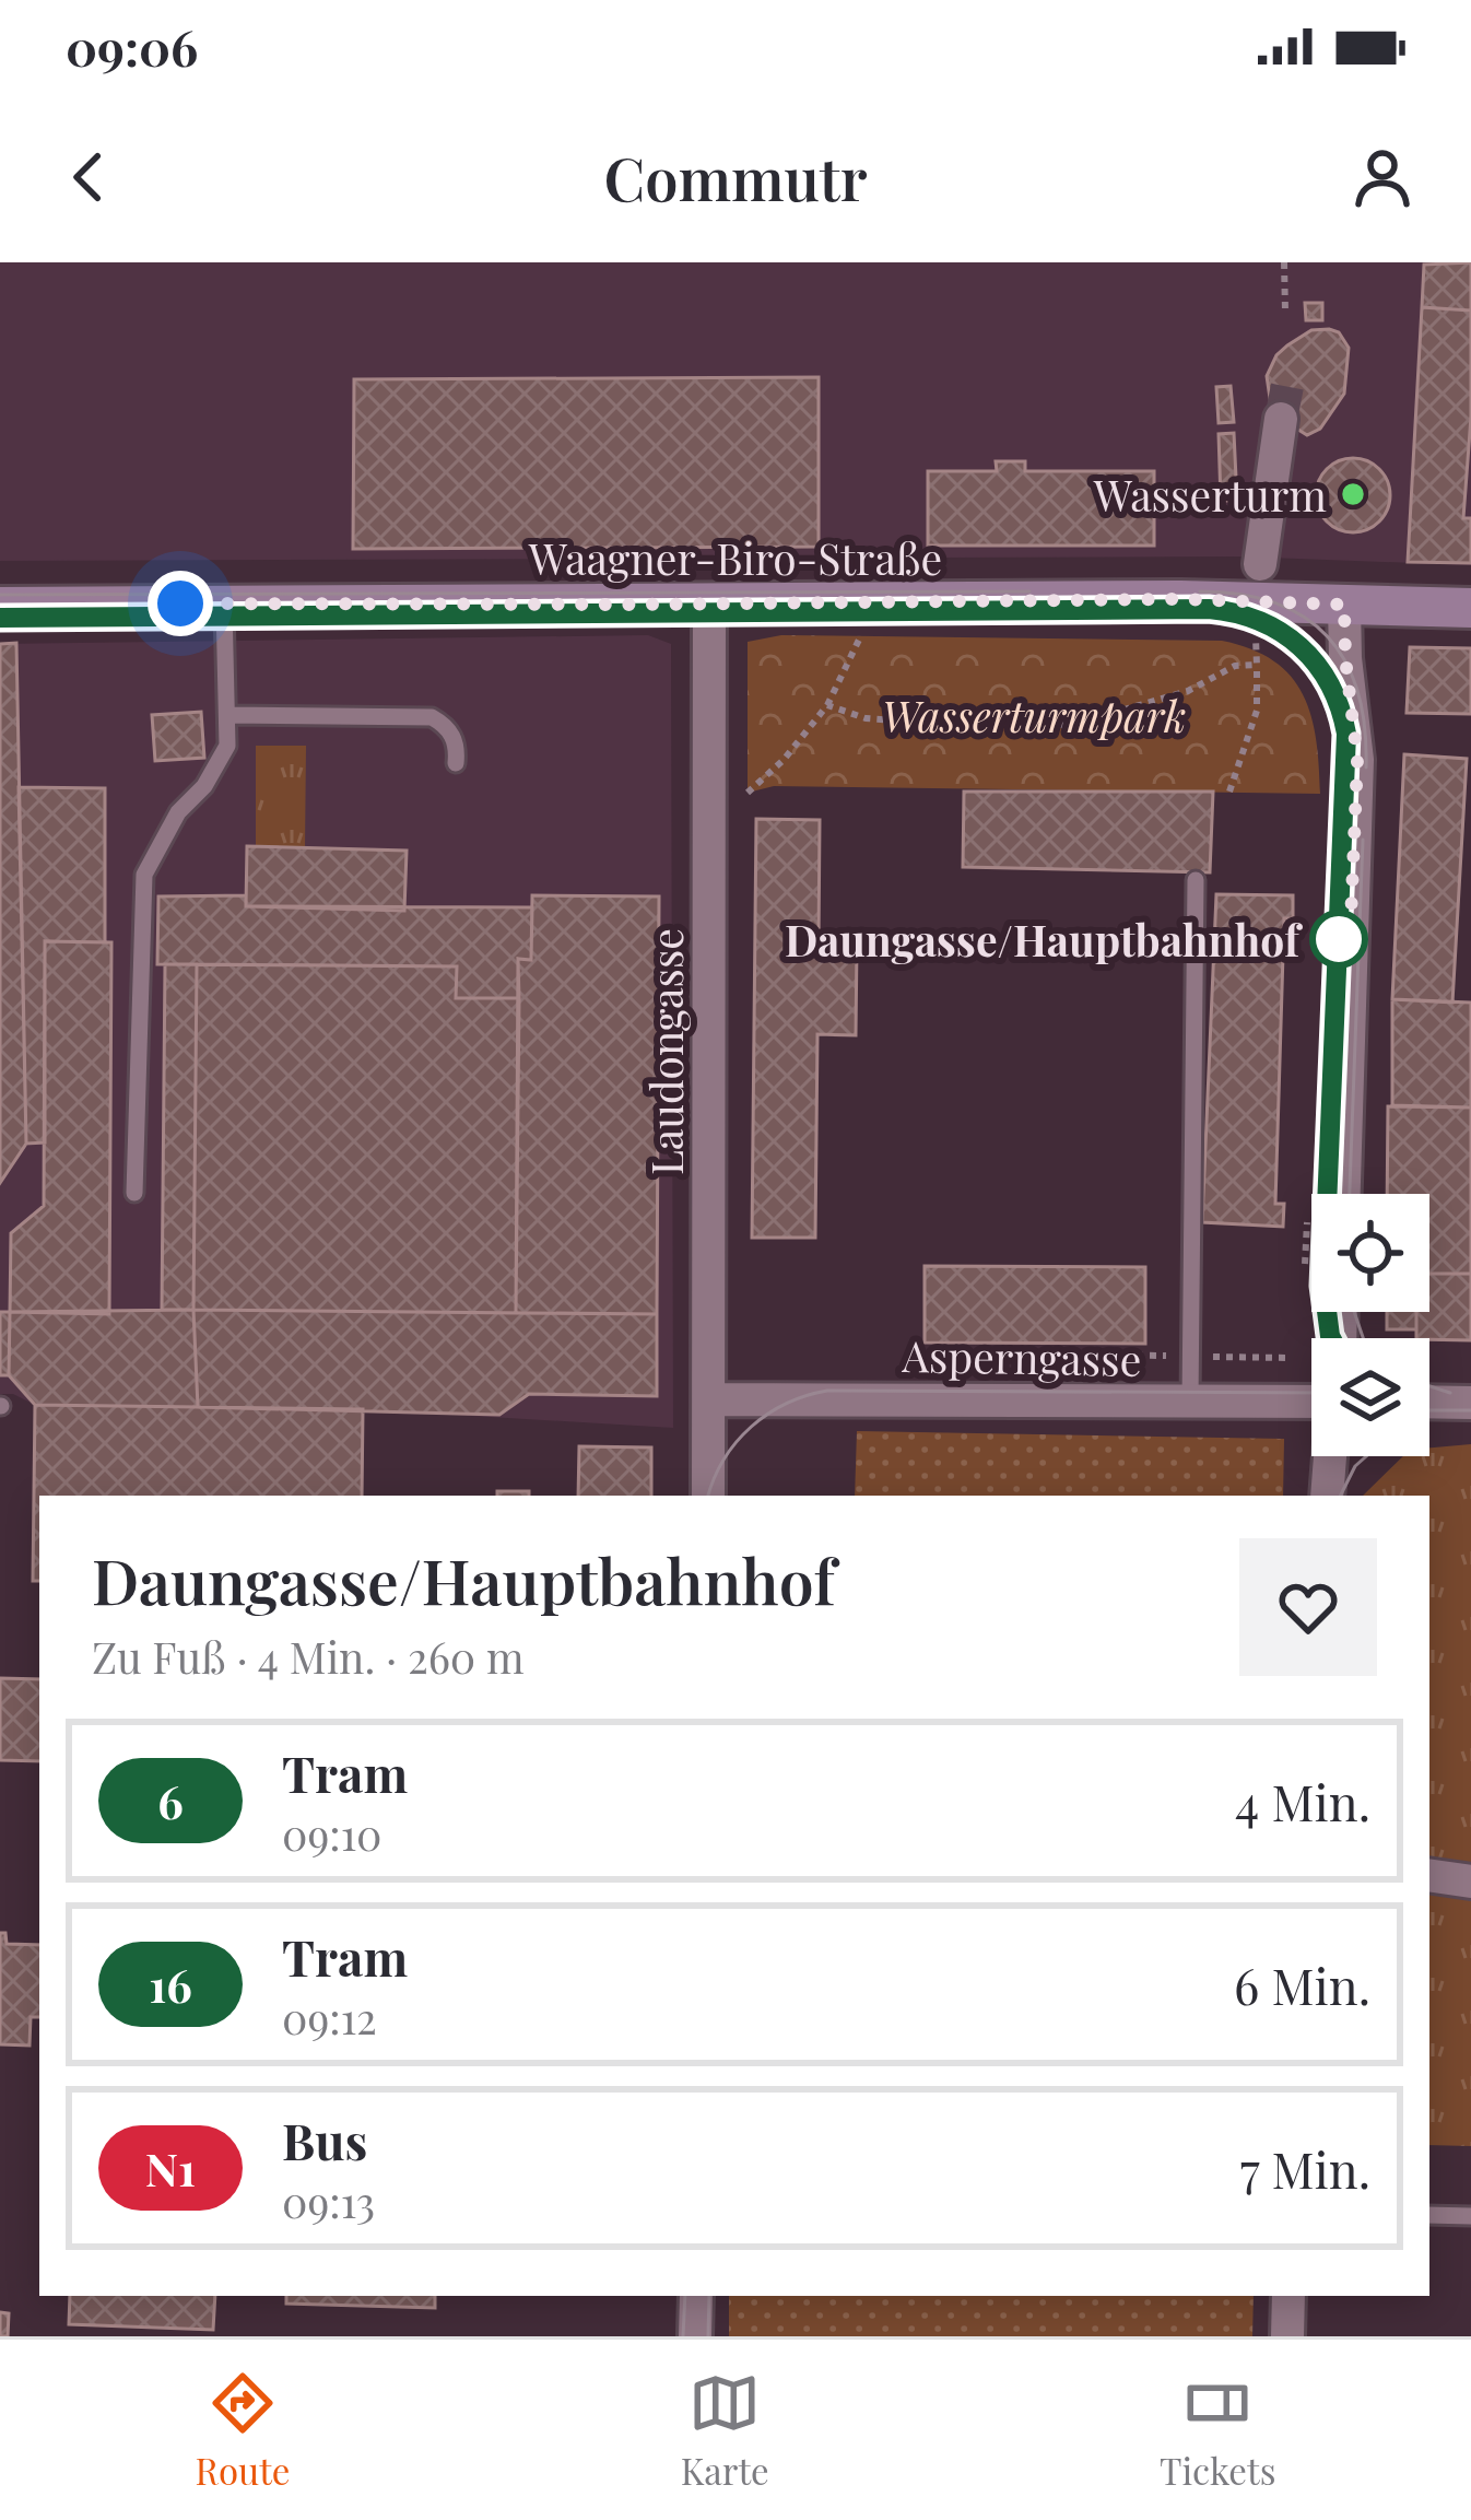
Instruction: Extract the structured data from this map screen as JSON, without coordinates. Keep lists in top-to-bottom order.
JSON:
{
  "streets": {
    "street": ["Waagner-Biro-Straße", "Laudongasse", "Asperngasse"]
  },
  "crossings": [
    ["Waagner-Biro-Straße", "Laudongasse"],
    ["Laudongasse", "Asperngasse"]
  ],
  "parks": ["Wasserturmpark"],
  "places": ["Wasserturm", "Daungasse/Hauptbahnhof"],
  "lines": ["tram line 6"],
  "page": {
    "status": "09:06",
    "header": "Commutr",
    "heading": ["Daungasse/Hauptbahnhof", "Zu Fuß · 4 Min. · 260 m"],
    "list": [
      {
        "mark": "6",
        "name": "Tram",
        "note": "09:10",
        "value": "4 Min."
      },
      {
        "mark": "16",
        "name": "Tram",
        "note": "09:12",
        "value": "6 Min."
      },
      {
        "mark": "N1",
        "name": "Bus",
        "note": "09:13",
        "value": "7 Min."
      }
    ],
    "tabs": ["Route", "Karte", "Tickets"]
  }
}
